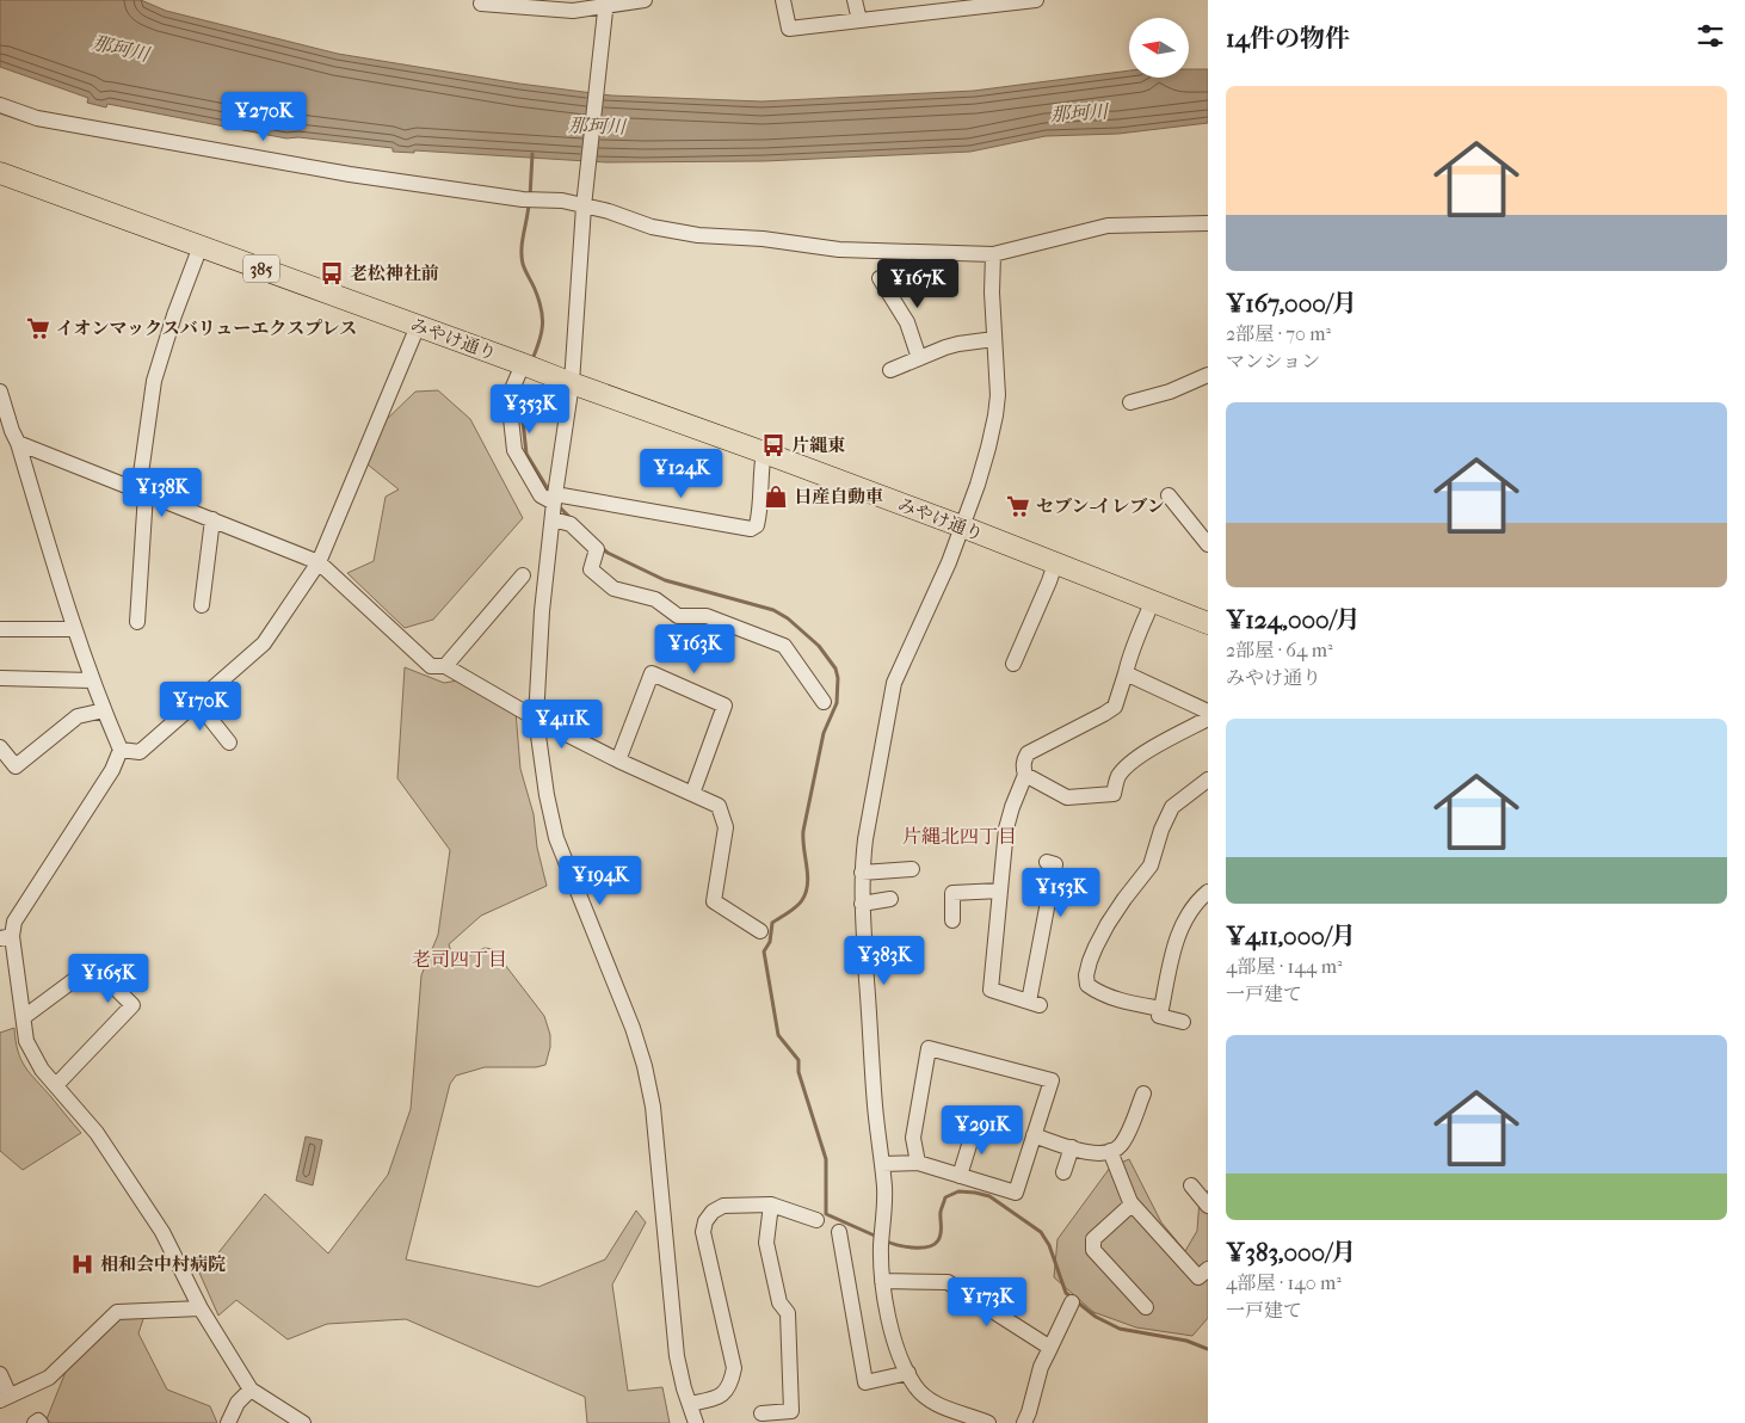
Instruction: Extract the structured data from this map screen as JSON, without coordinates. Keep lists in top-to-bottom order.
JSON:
{
  "streets": {
    "highway": ["385", "みやけ通り"]
  },
  "districts": ["片縄北四丁目", "老司四丁目"],
  "water": ["那珂川"],
  "places": {
    "bus stop": ["老松神社前", "片縄東"],
    "supermarket": ["イオンマックスバリューエクスプレス", "セブン-イレブン"],
    "shop": ["日産自動車"],
    "hospital": ["相和会中村病院"]
  },
  "north": "left",
  "page": {
    "heading": "14件の物件",
    "list": [
      {
        "name": "¥167,000/月",
        "note": "2部屋 · 70 m² · マンション"
      },
      {
        "name": "¥124,000/月",
        "note": "2部屋 · 64 m² · みやけ通り"
      },
      {
        "name": "¥411,000/月",
        "note": "4部屋 · 144 m² · 一戸建て"
      },
      {
        "name": "¥383,000/月",
        "note": "4部屋 · 140 m² · 一戸建て"
      }
    ],
    "price": [
      "¥270K",
      "¥167K",
      "¥353K",
      "¥124K",
      "¥138K",
      "¥163K",
      "¥170K",
      "¥411K",
      "¥194K",
      "¥153K",
      "¥383K",
      "¥165K",
      "¥291K",
      "¥173K"
    ]
  }
}
